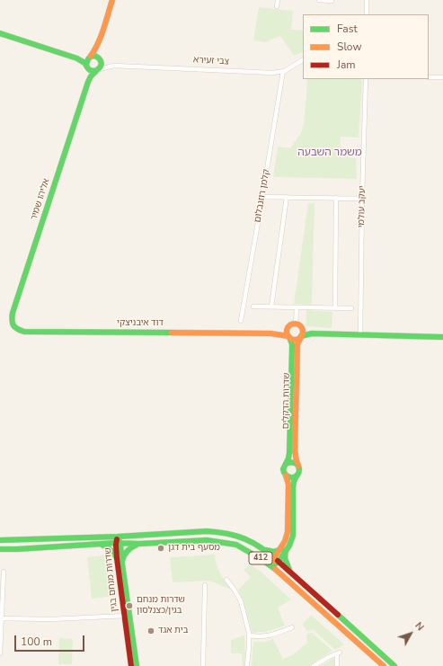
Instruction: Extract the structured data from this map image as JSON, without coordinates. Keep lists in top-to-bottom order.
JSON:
{
  "streets": {
    "street": [
      "צבי זעירא",
      "קלמן רוזנבלום",
      "אליהו שמיר",
      "יעקב עולמי",
      "דוד איבניצקי",
      "שדרות הדקלים",
      "412",
      "שדרות מנחם בגין"
    ]
  },
  "crossings": [
    ["צבי זעירא", "קלמן רוזנבלום"],
    ["צבי זעירא", "אליהו שמיר"],
    ["אליהו שמיר", "דוד איבניצקי"],
    ["דוד איבניצקי", "שדרות הדקלים"],
    ["412", "שדרות מנחם בגין"]
  ],
  "districts": ["משמר השבעה"],
  "places": ["מסעף בית דגן", "שדרות מנחם בגין/כצנלסון", "בית אגד"],
  "legend": ["Fast", "Slow", "Jam"],
  "scale_bar": "100 m",
  "north": "top right"
}
